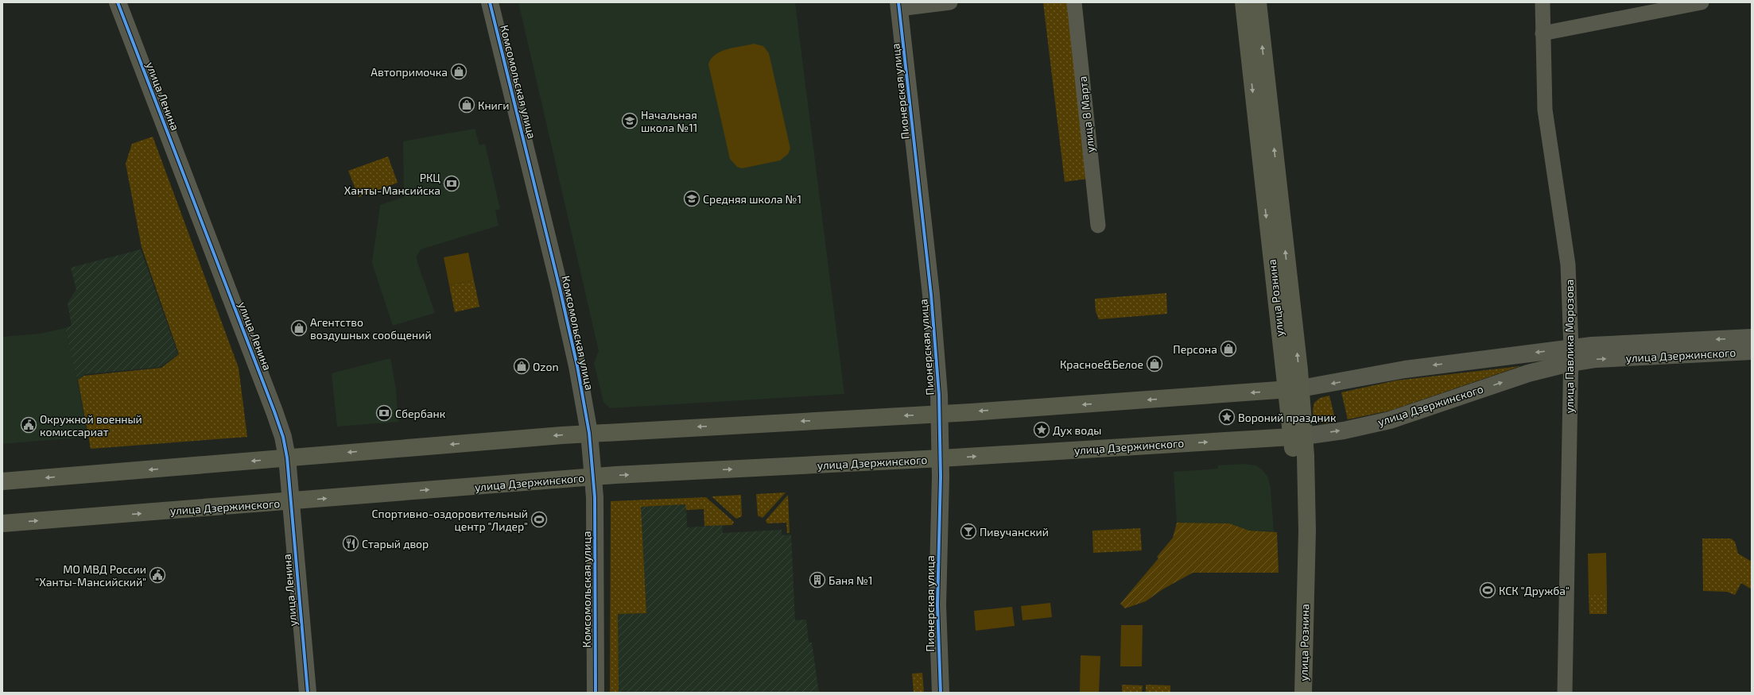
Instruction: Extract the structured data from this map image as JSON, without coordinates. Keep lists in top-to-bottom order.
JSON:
{
  "streets": {
    "main road": ["улица Рознина", "улица Дзержинского"],
    "street": [
      "Комсомольская улица",
      "Пионерская улица",
      "улица Ленина",
      "улица 8 Марта",
      "улица Павлика Морозова"
    ]
  },
  "crossings": [
    ["Комсомольская улица", "улица Дзержинского"],
    ["Пионерская улица", "улица Дзержинского"],
    ["улица Ленина", "улица Дзержинского"],
    ["улица Рознина", "улица Дзержинского"],
    ["улица Павлика Морозова", "улица Дзержинского"]
  ],
  "places": {
    "shop": [
      "Автопримочка",
      "Книги",
      "Агентство воздушных сообщений",
      "Персона",
      "Красное&Белое",
      "Ozon"
    ],
    "school or university": ["Начальная школа №11", "Средняя школа №1"],
    "bank": ["РКЦ Ханты-Мансийска", "Сбербанк"],
    "place": ["Вороний праздник", "Дух воды"],
    "public building": ["Окружной военный комиссариат", "МО МВД России \"Ханты-Мансийский\""],
    "sports": ["Спортивно-оздоровительный центр \"Лидер\"", "КСК \"Дружба\""],
    "bar": ["Пивучанский"],
    "restaurant": ["Старый двор"],
    "building": ["Баня №1"]
  }
}
